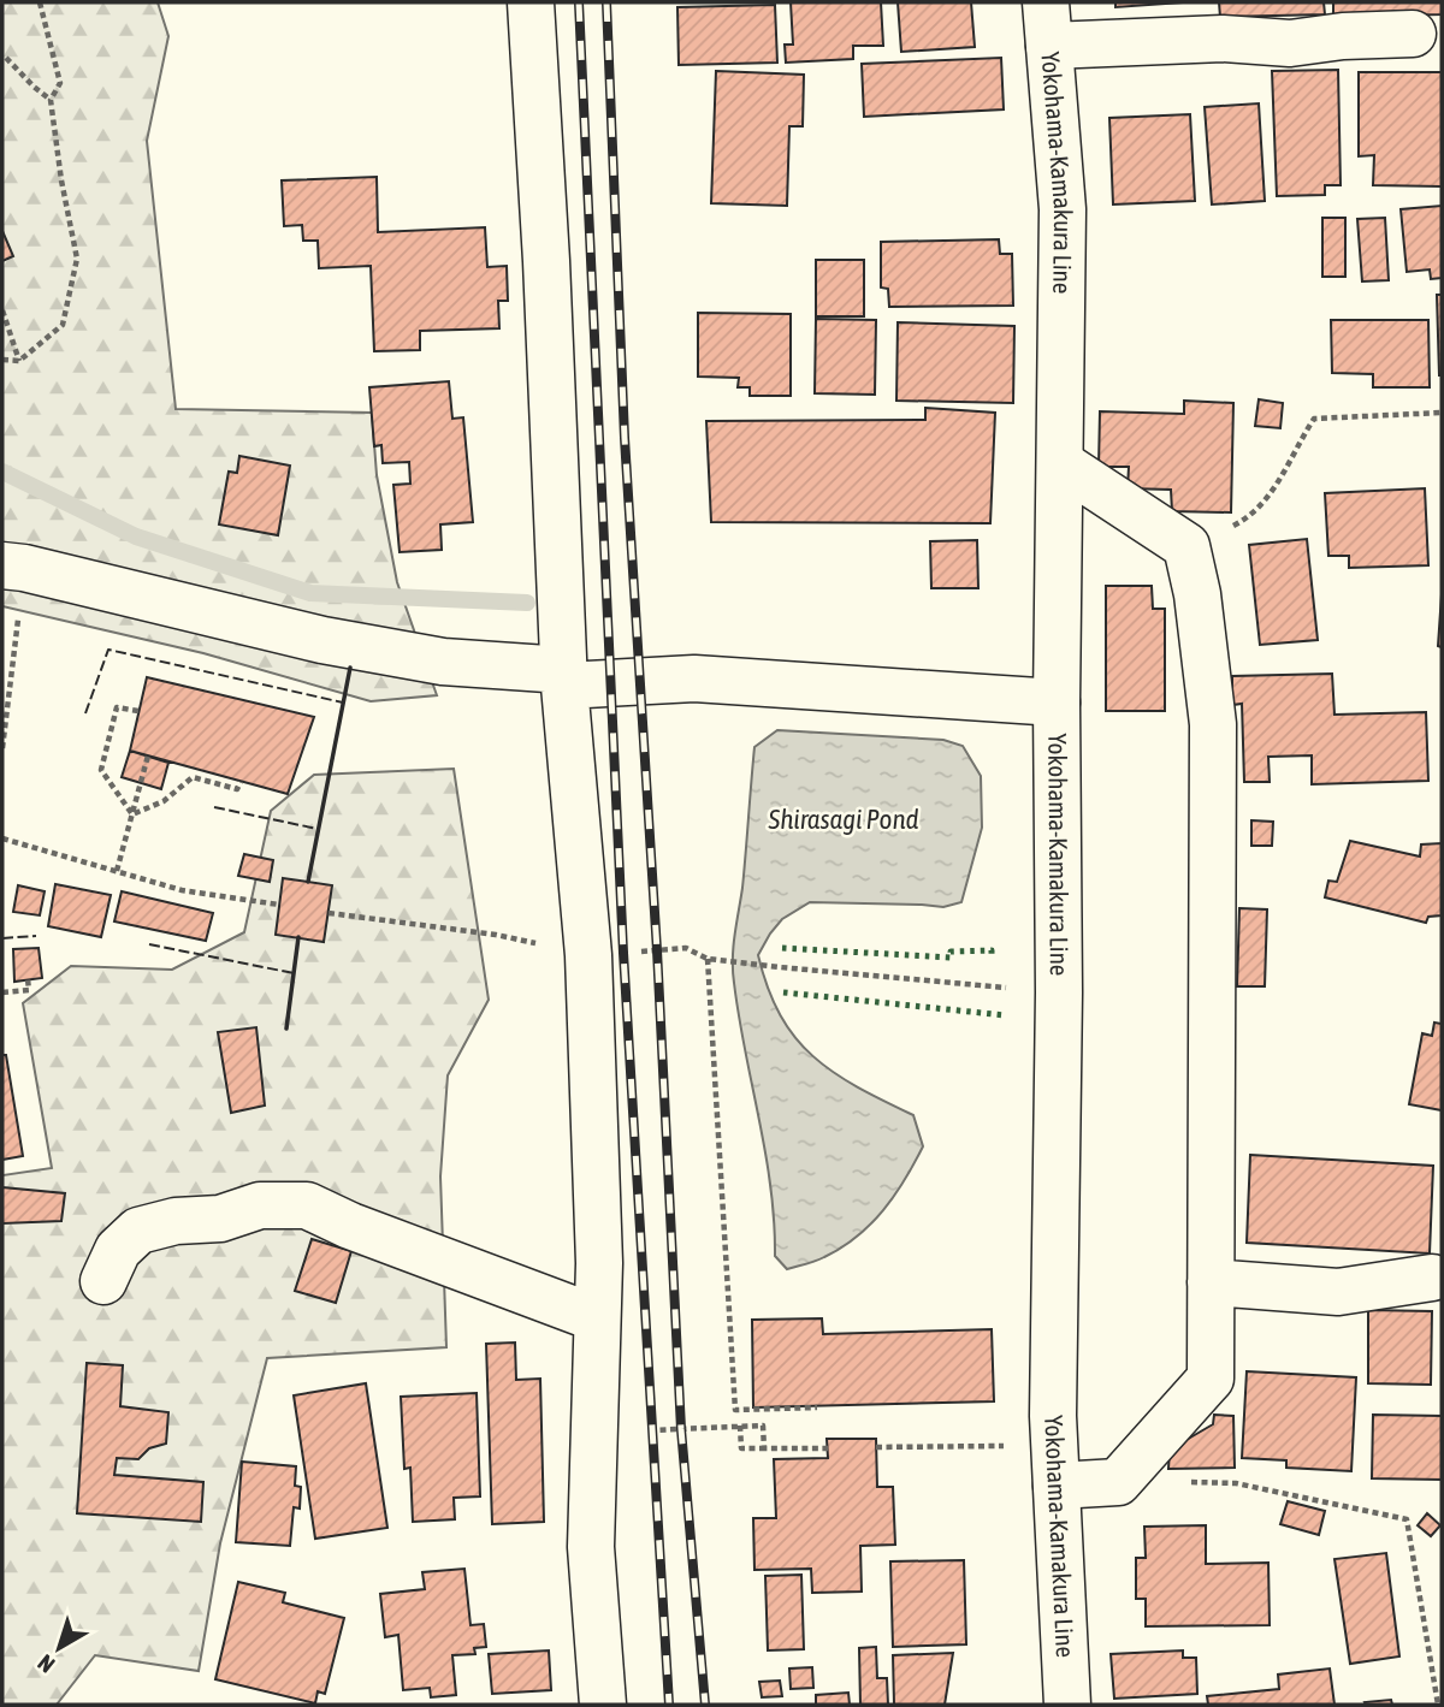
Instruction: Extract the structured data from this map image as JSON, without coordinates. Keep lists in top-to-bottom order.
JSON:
{
  "streets": {
    "street": ["Yokohama-Kamakura Line"]
  },
  "water": ["Shirasagi Pond"],
  "north": "bottom left"
}
